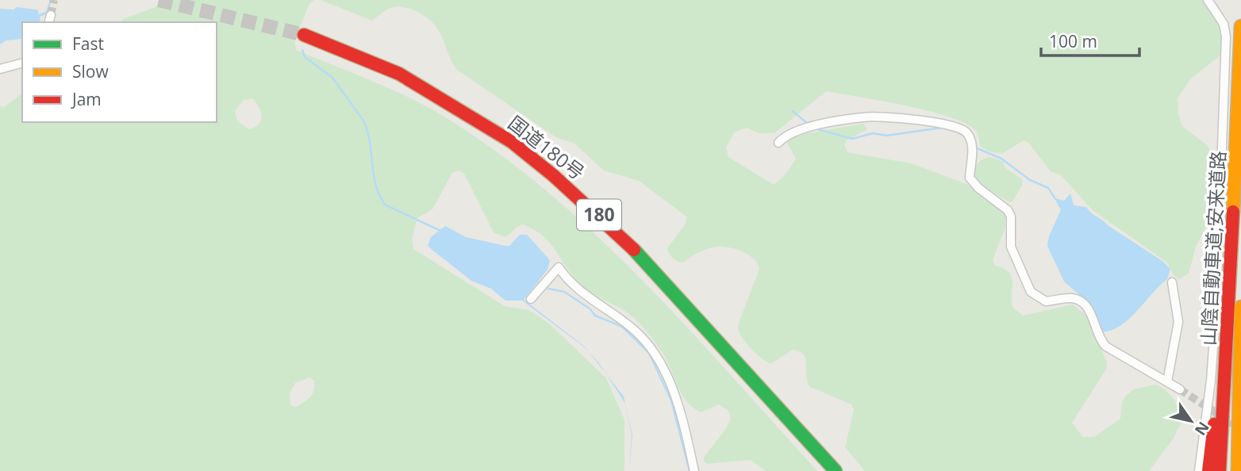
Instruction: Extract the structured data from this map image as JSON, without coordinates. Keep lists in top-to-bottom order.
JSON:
{
  "streets": {
    "highway": ["国道180号", "180", "山陰自動車道;安来道路"]
  },
  "legend": ["Fast", "Slow", "Jam"],
  "scale_bar": "100 m",
  "north": "bottom right"
}
